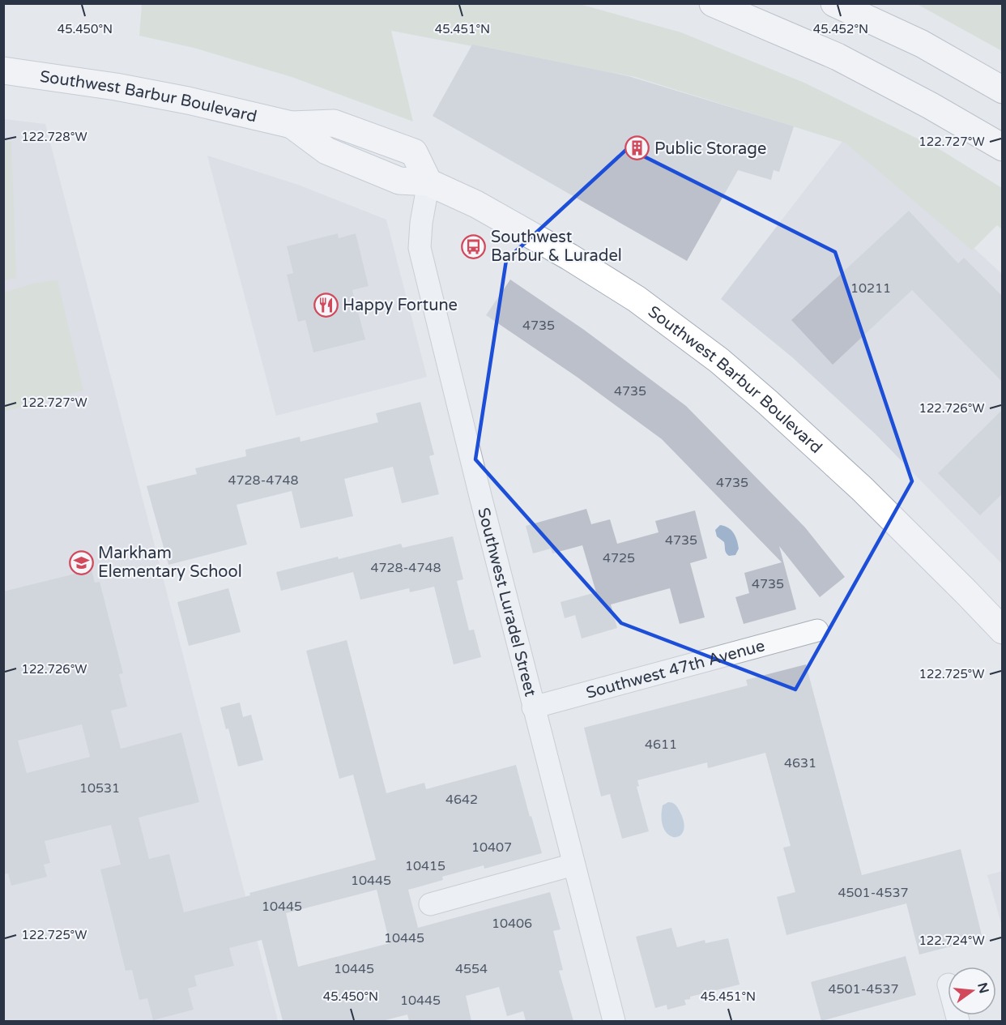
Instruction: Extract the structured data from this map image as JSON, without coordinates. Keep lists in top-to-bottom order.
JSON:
{
  "streets": {
    "main road": ["Southwest Barbur Boulevard"],
    "street": ["Southwest Luradel Street", "Southwest 47th Avenue"]
  },
  "crossings": [
    ["Southwest Barbur Boulevard", "Southwest Luradel Street"],
    ["Southwest Luradel Street", "Southwest 47th Avenue"]
  ],
  "places": {
    "building": ["Public Storage"],
    "bus stop": ["Southwest Barbur & Luradel"],
    "restaurant": ["Happy Fortune"],
    "school or university": ["Markham Elementary School"]
  },
  "house_numbers": [
    "10211",
    "4735",
    "4735",
    "4728-4748",
    "4735",
    "4735",
    "4725",
    "4728-4748",
    "4735",
    "4611",
    "4631",
    "10531",
    "4642",
    "10407",
    "10415",
    "10445",
    "4501-4537",
    "10445",
    "10406",
    "10445",
    "10445",
    "4554",
    "4501-4537",
    "10445"
  ],
  "north": "right",
  "coordinates": [
    "45.450°N",
    "45.451°N",
    "45.452°N",
    "122.728°W",
    "122.727°W",
    "122.726°W",
    "122.725°W",
    "122.724°W"
  ]
}
